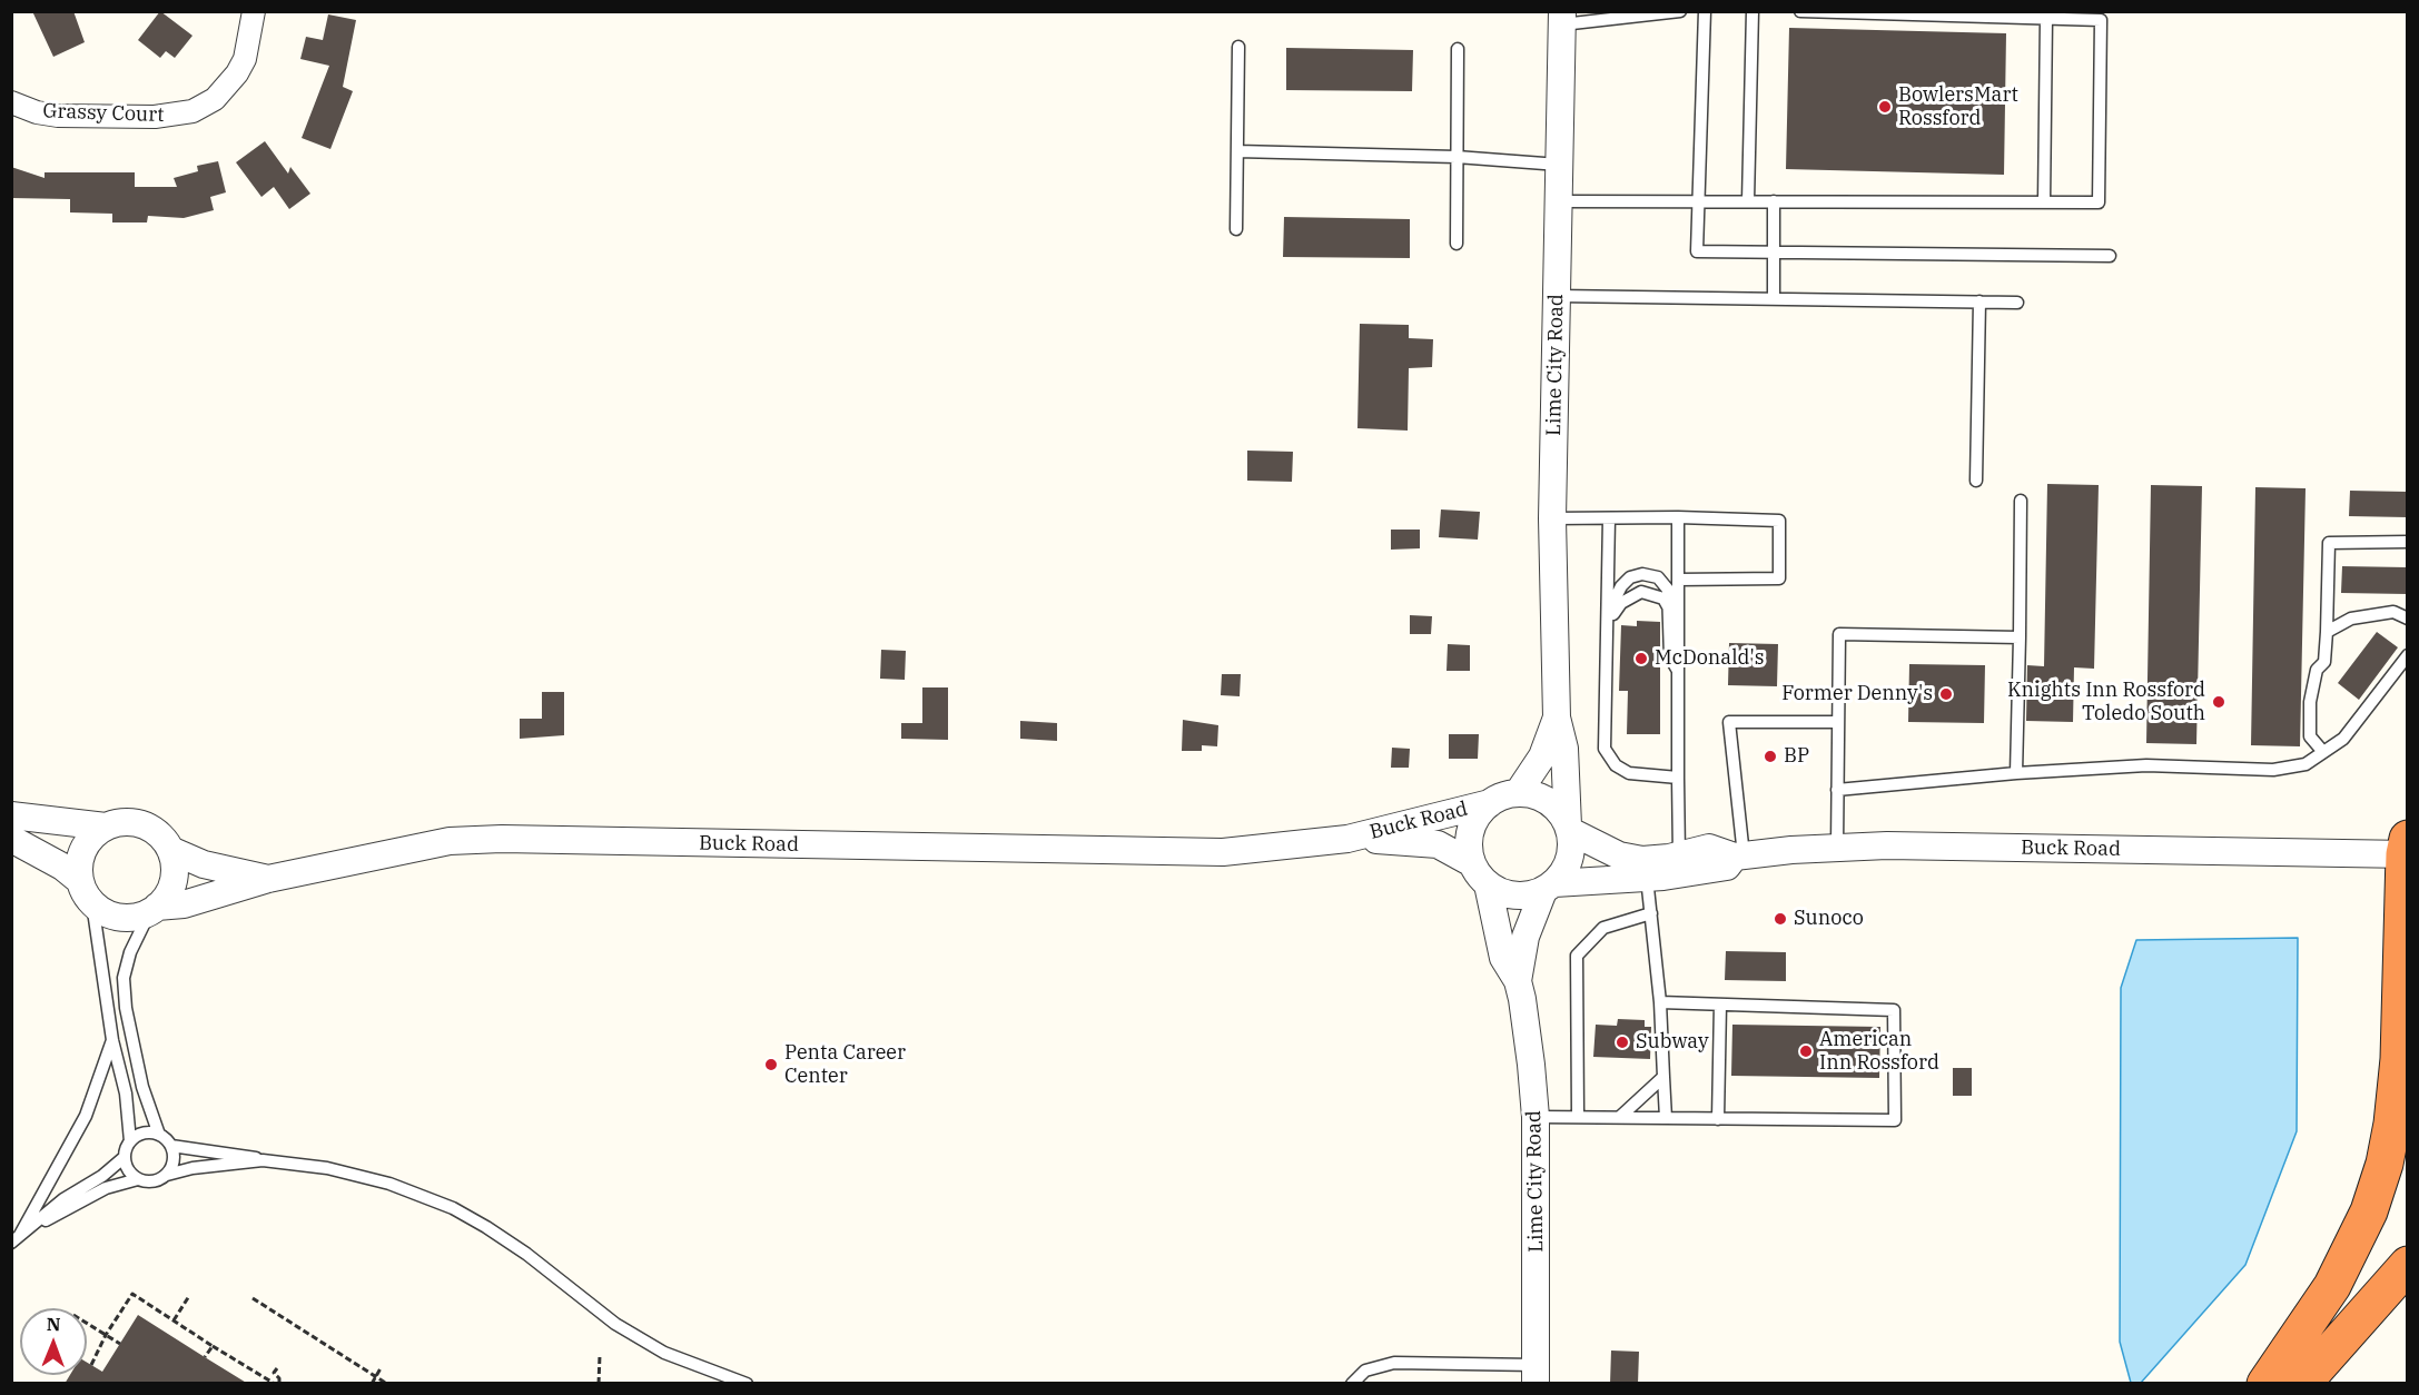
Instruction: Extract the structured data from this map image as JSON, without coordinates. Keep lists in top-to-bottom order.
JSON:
{
  "streets": {
    "street": ["Grassy Court", "Lime City Road", "Buck Road"]
  },
  "crossings": [
    ["Lime City Road", "Buck Road"]
  ],
  "places": [
    "BowlersMart Rossford",
    "McDonald's",
    "Former Denny's",
    "Knights Inn Rossford Toledo South",
    "BP",
    "Sunoco",
    "Subway",
    "American Inn Rossford",
    "Penta Career Center"
  ],
  "north": "top"
}
